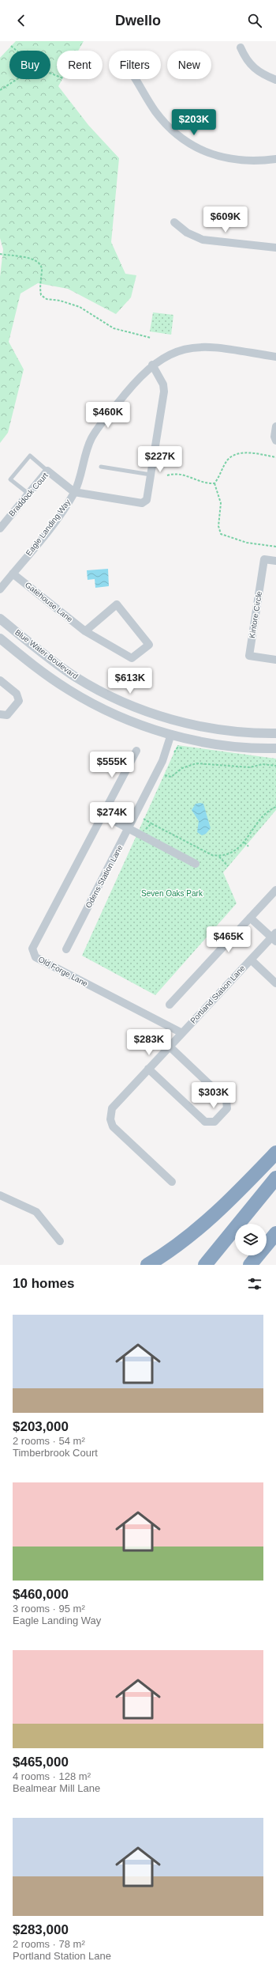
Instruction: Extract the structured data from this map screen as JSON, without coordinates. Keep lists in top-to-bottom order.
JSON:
{
  "streets": {
    "street": [
      "Braddock Court",
      "Eagle Landing Way",
      "Gatehouse Lane",
      "Kintore Circle",
      "Blue Water Boulevard",
      "Odens Station Lane",
      "Old Forge Lane",
      "Portland Station Lane"
    ]
  },
  "crossings": [
    ["Braddock Court", "Eagle Landing Way"],
    ["Eagle Landing Way", "Gatehouse Lane"],
    ["Blue Water Boulevard", "Odens Station Lane"],
    ["Old Forge Lane", "Portland Station Lane"]
  ],
  "parks": ["Seven Oaks Park"],
  "page": {
    "header": "Dwello",
    "chip": [
      "Buy",
      "Rent",
      "Filters",
      "New"
    ],
    "price": [
      "$203K",
      "$609K",
      "$460K",
      "$227K",
      "$613K",
      "$555K",
      "$274K",
      "$465K",
      "$283K",
      "$303K"
    ],
    "heading": "10 homes",
    "list": [
      {
        "name": "$203,000",
        "note": "2 rooms · 54 m² · Timberbrook Court"
      },
      {
        "name": "$460,000",
        "note": "3 rooms · 95 m² · Eagle Landing Way"
      },
      {
        "name": "$465,000",
        "note": "4 rooms · 128 m² · Bealmear Mill Lane"
      },
      {
        "name": "$283,000",
        "note": "2 rooms · 78 m² · Portland Station Lane"
      }
    ]
  }
}
